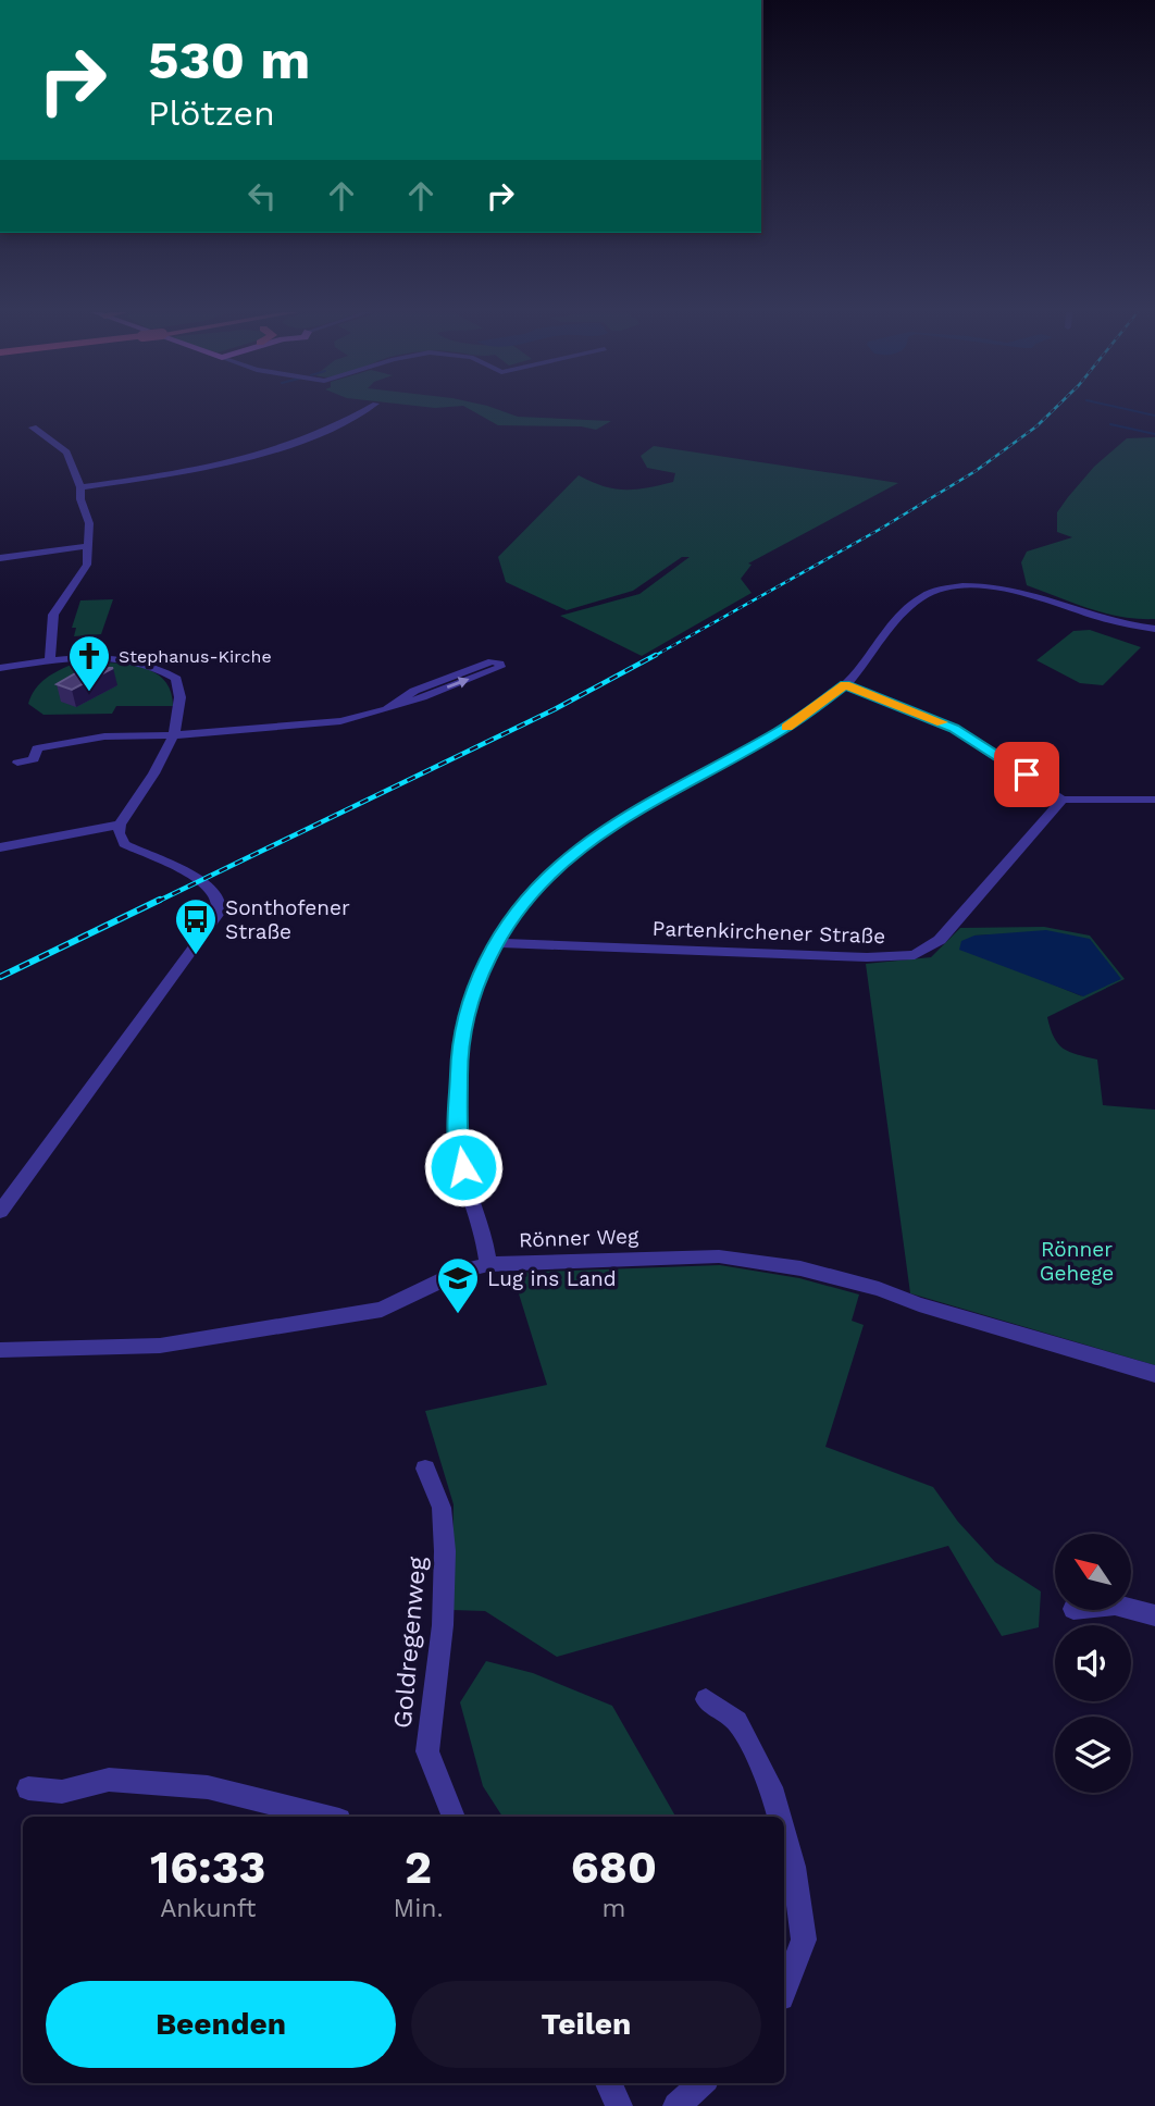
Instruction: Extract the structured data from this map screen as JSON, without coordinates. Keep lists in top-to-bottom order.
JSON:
{
  "streets": {
    "street": ["Partenkirchener Straße", "Rönner Weg", "Goldregenweg"]
  },
  "parks": ["Rönner Gehege"],
  "places": {
    "church": ["Stephanus-Kirche"],
    "bus stop": ["Sonthofener Straße"],
    "school or university": ["Lug ins Land"]
  },
  "north": "top left",
  "page": {
    "turn": ["530 m", "Plötzen"],
    "eta": [
      "16:33",
      "Ankunft",
      "2",
      "Min.",
      "680",
      "m"
    ],
    "buttons": ["Beenden", "Teilen"]
  }
}
